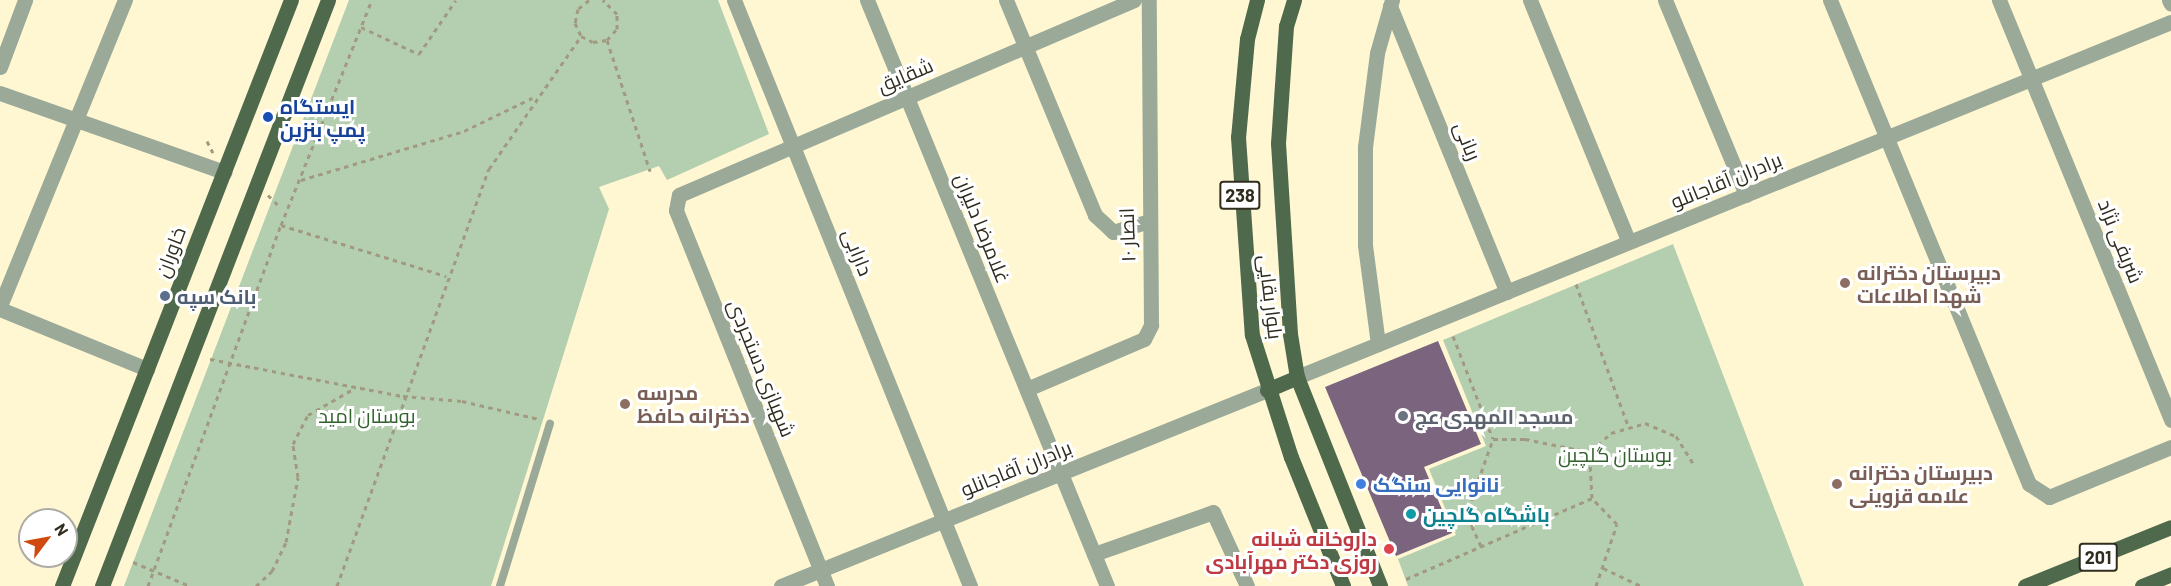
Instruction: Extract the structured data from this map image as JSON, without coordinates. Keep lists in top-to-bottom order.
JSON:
{
  "streets": {
    "main road": [
      "238",
      "خاوران",
      "بلوار بقایی",
      "201"
    ],
    "street": [
      "شقایق",
      "ربانی",
      "برادران آقاجانلو",
      "غلامرضا دلیران",
      "انصار ۱۰",
      "شریفی نژاد",
      "دارابی",
      "شهبازی دستجردی"
    ]
  },
  "crossings": [
    ["شقایق", "غلامرضا دلیران"],
    ["شقایق", "دارابی"],
    ["شقایق", "شهبازی دستجردی"],
    ["ربانی", "برادران آقاجانلو"],
    ["برادران آقاجانلو", "غلامرضا دلیران"],
    ["برادران آقاجانلو", "شریفی نژاد"],
    ["برادران آقاجانلو", "دارابی"],
    ["برادران آقاجانلو", "بلوار بقایی"],
    ["برادران آقاجانلو", "شهبازی دستجردی"],
    ["غلامرضا دلیران", "انصار ۱۰"]
  ],
  "parks": ["بوستان امید", "بوستان گلچین"],
  "places": [
    "ایستگاه پمپ بنزین",
    "دبیرستان دخترانه شهدا اطلاعات",
    "بانک سپه",
    "مدرسه دخترانه حافظ",
    "مسجد المهدی عج",
    "نانوایی سنگک",
    "دبیرستان دخترانه علامه قزوینی",
    "باشگاه گلچین",
    "داروخانه شبانه روزی دکتر مهرآبادی"
  ],
  "north": "top right"
}
